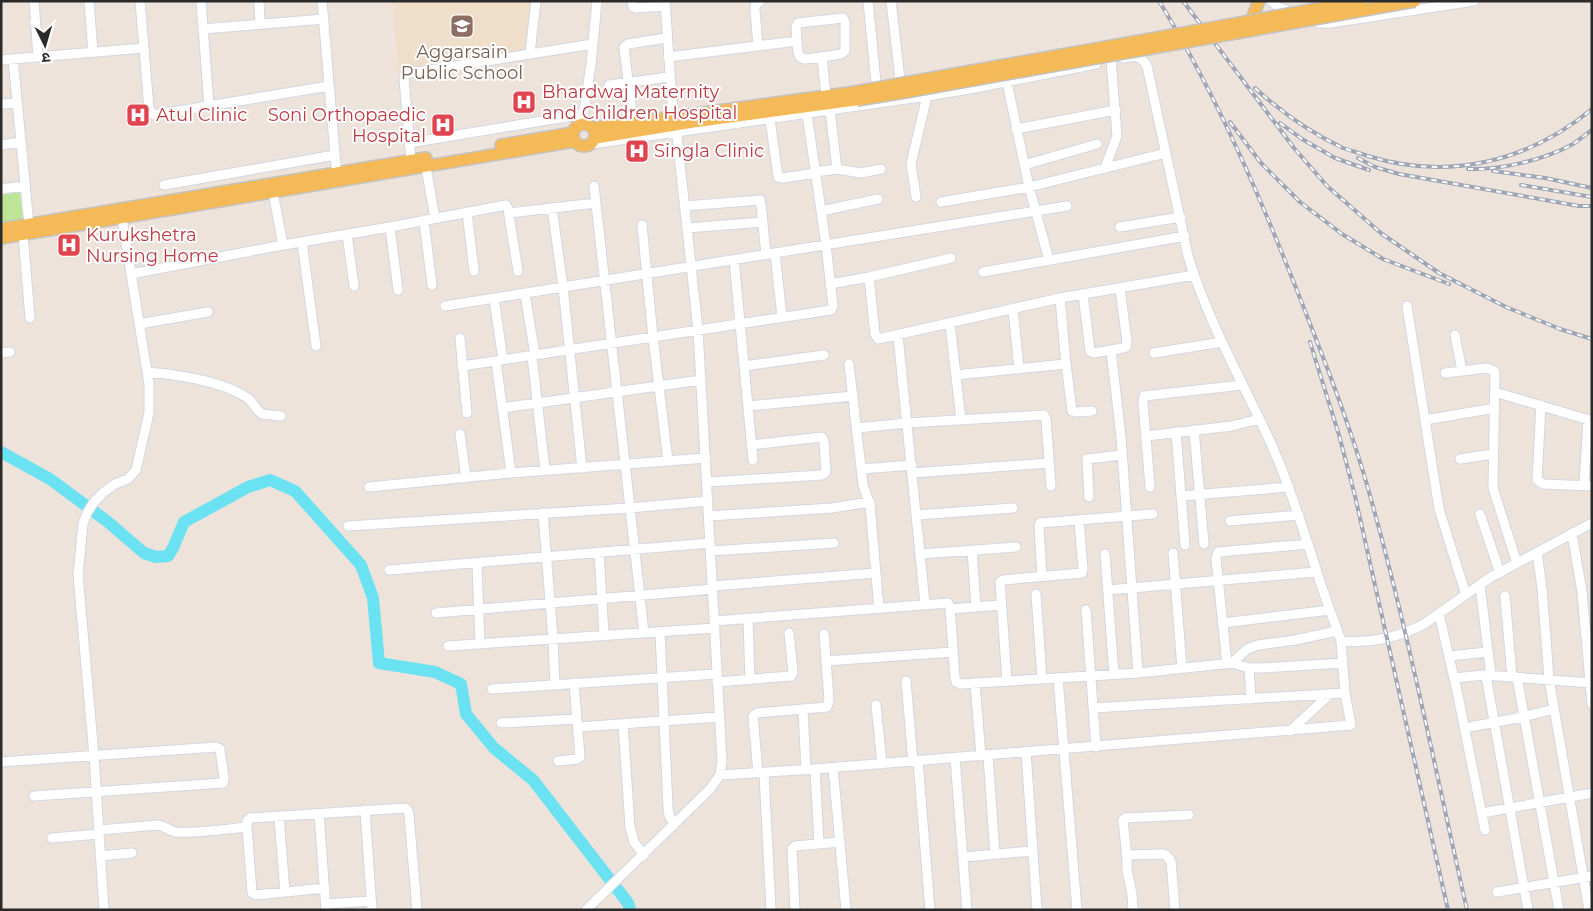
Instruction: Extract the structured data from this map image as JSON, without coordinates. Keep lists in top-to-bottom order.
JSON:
{
  "places": {
    "school or university": ["Aggarsain Public School"],
    "hospital": [
      "Bhardwaj Maternity and Children Hospital",
      "Atul Clinic",
      "Soni Orthopaedic Hospital",
      "Singla Clinic",
      "Kurukshetra Nursing Home"
    ]
  },
  "north": "bottom"
}
